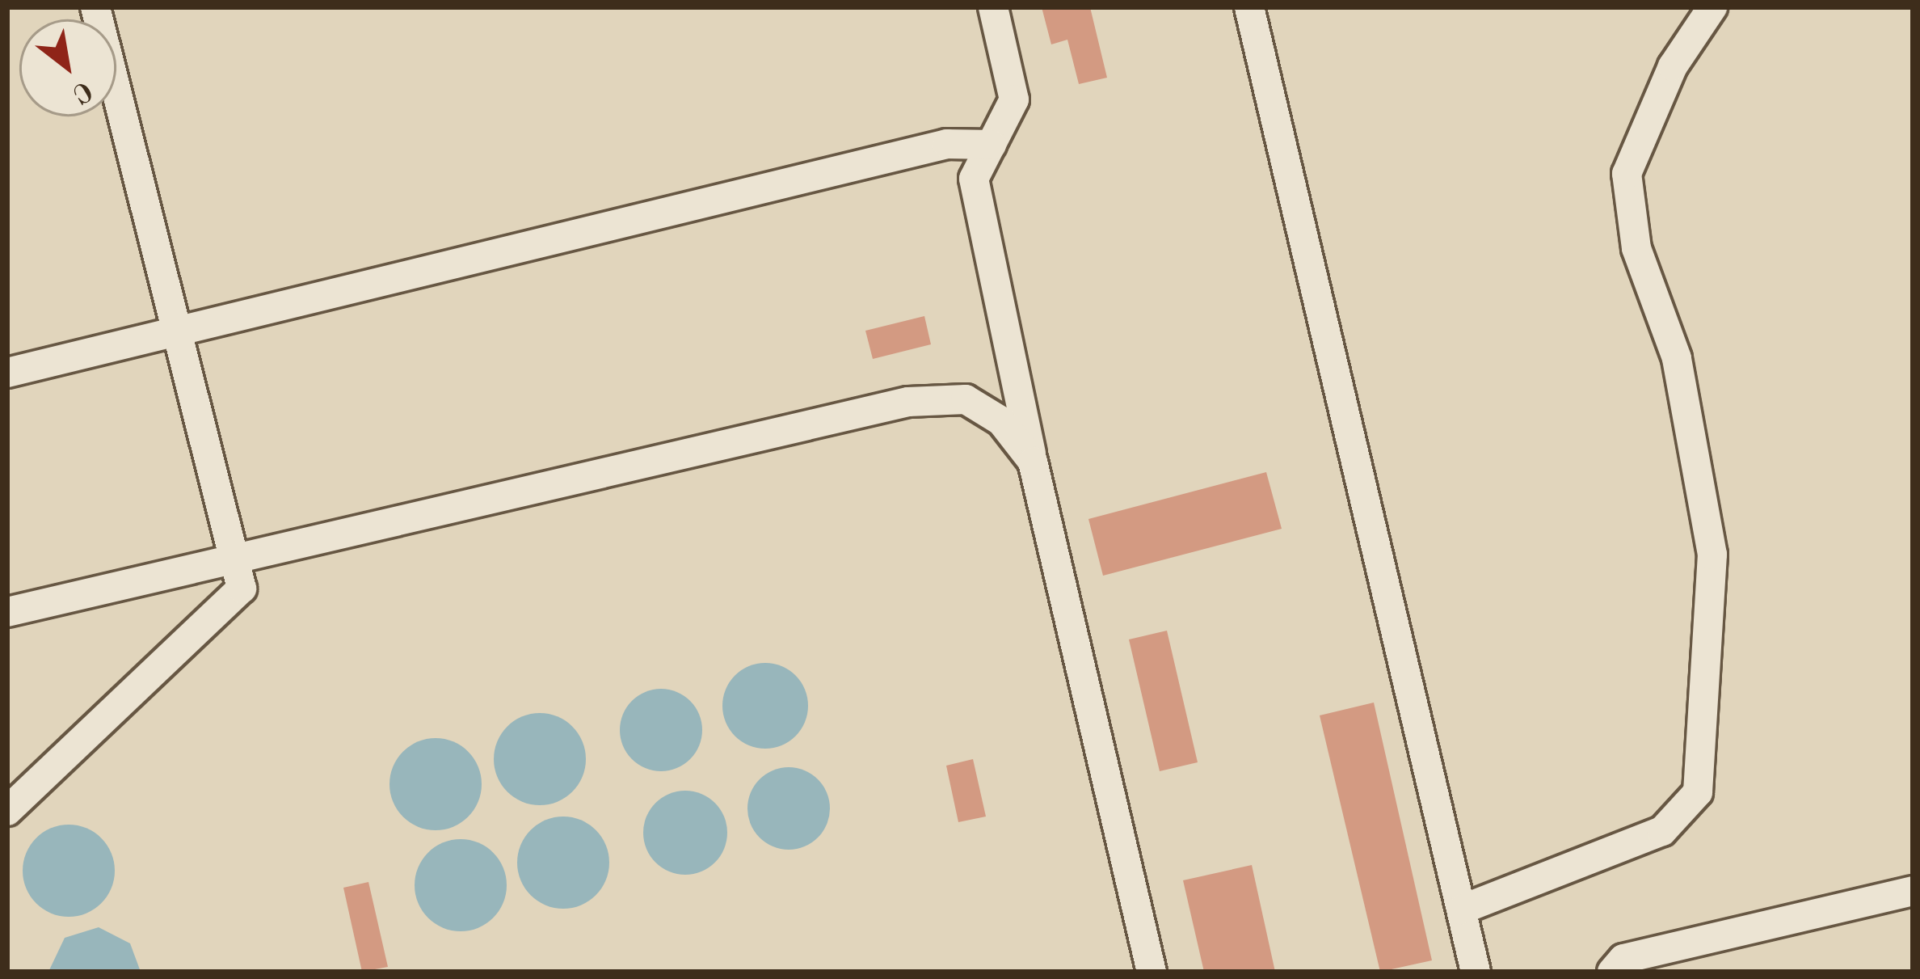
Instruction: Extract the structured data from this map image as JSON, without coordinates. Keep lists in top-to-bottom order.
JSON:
{
  "north": "bottom right"
}
